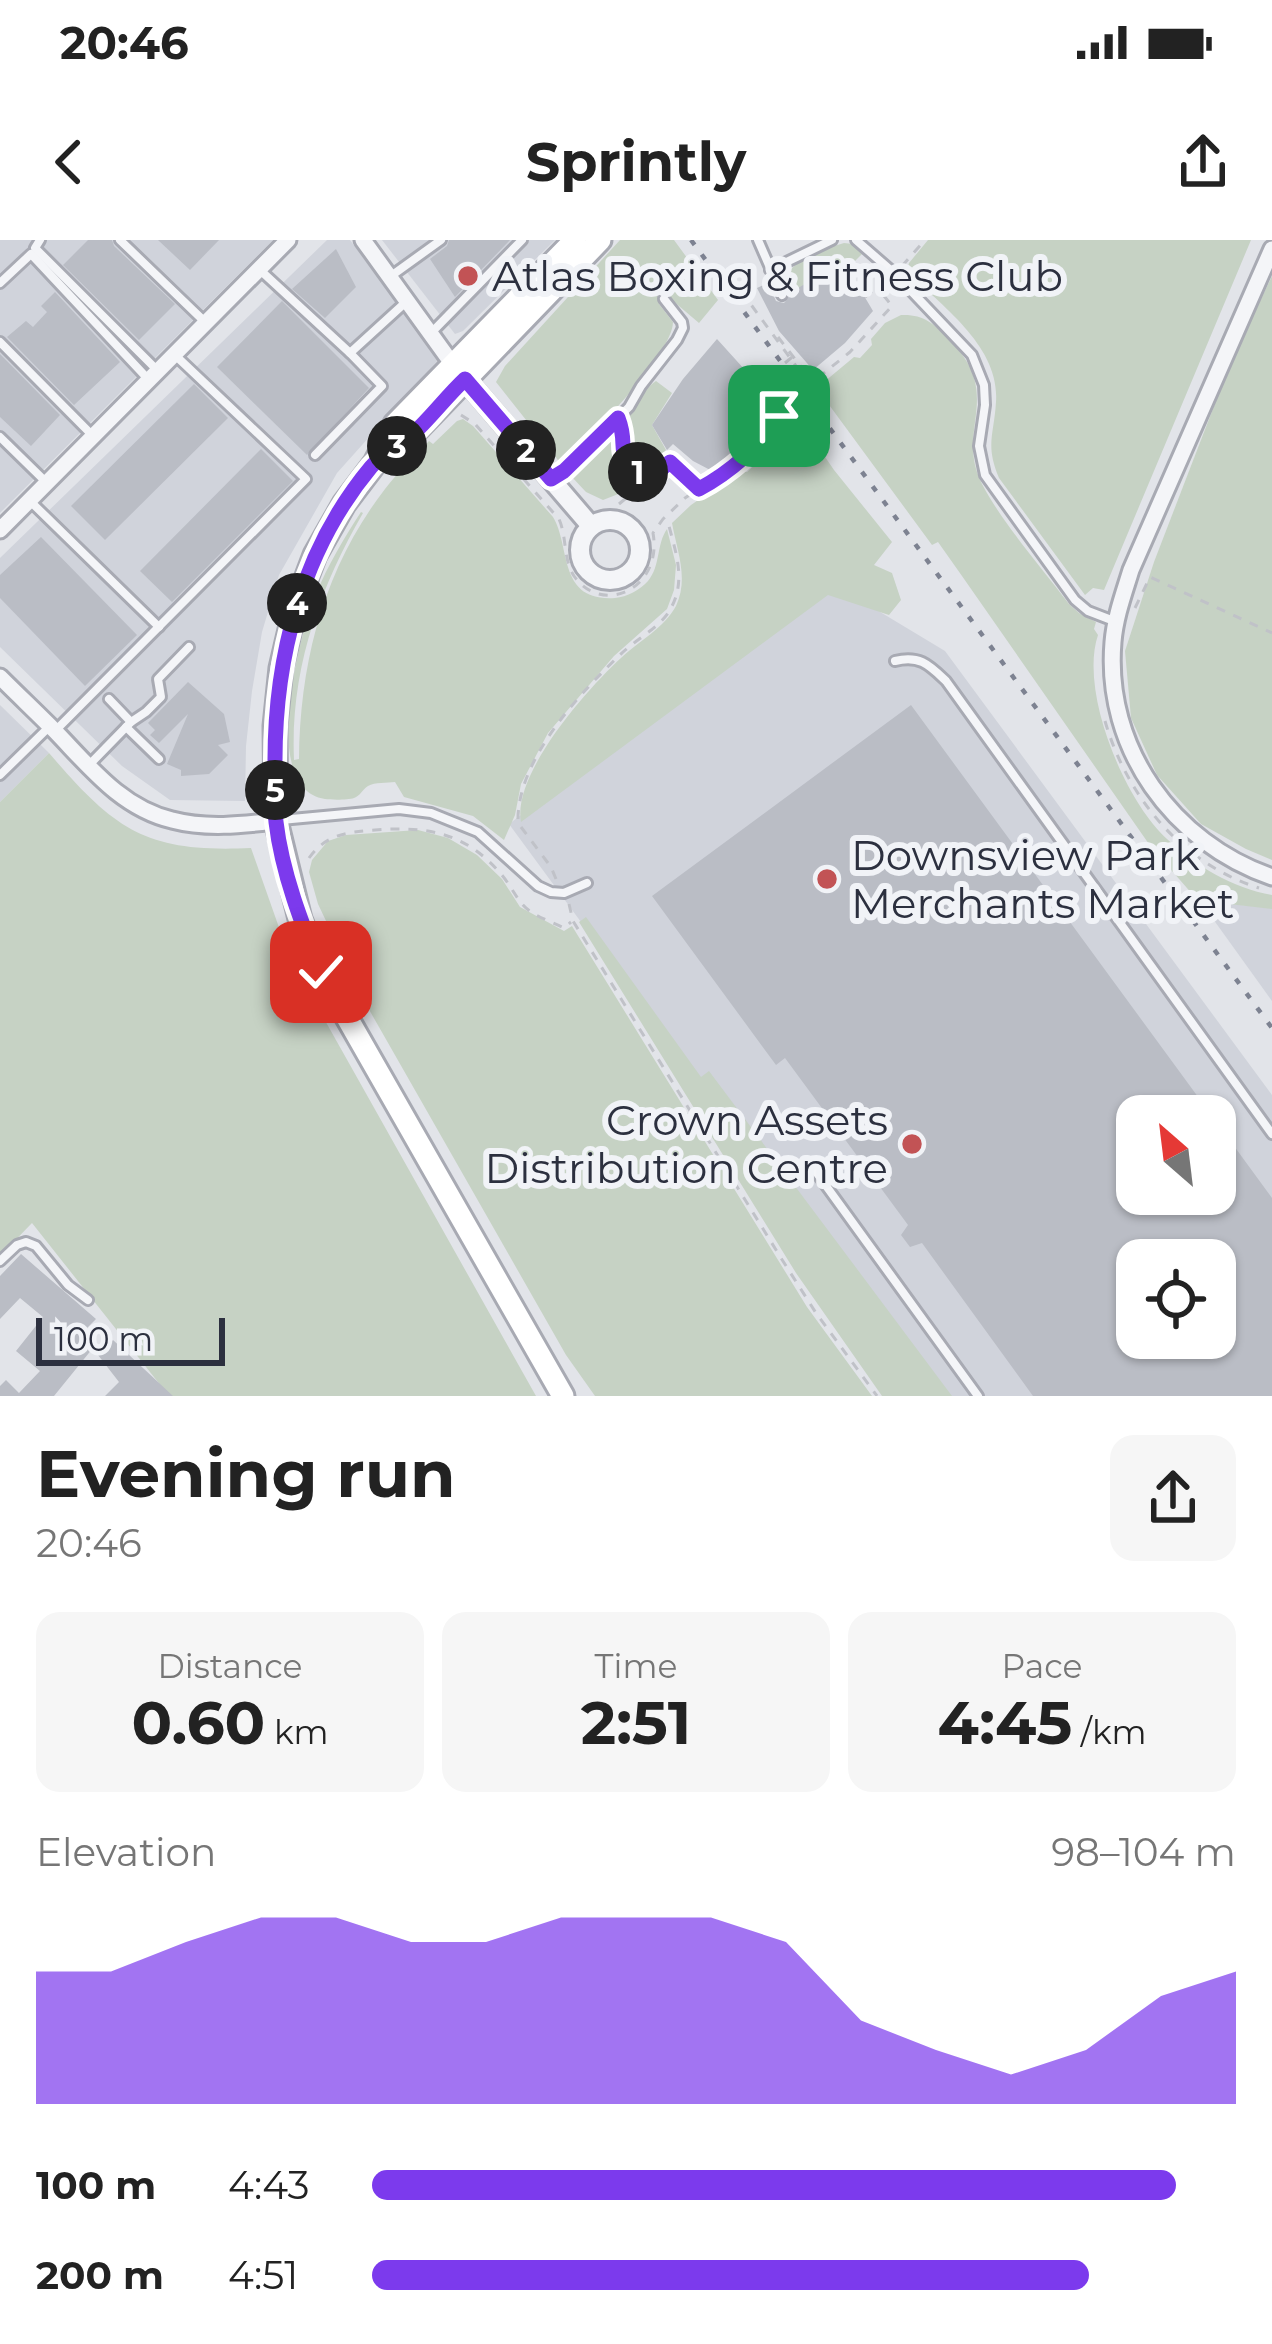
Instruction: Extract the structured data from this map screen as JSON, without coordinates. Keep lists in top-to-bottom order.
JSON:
{
  "places": ["Atlas Boxing & Fitness Club", "Downsview Park Merchants Market", "Crown Assets Distribution Centre"],
  "scale_bar": "100 m",
  "north": "top left",
  "page": {
    "status": "20:46",
    "header": "Sprintly",
    "pins": [
      "3",
      "2",
      "1",
      "4",
      "5"
    ],
    "scale": "100 m",
    "heading": ["Evening run", "20:46"],
    "stats": [
      ["Distance", "0.60 km"],
      ["Time", "2:51"],
      ["Pace", "4:45 /km"]
    ],
    "chart": ["Elevation", "98–104 m"],
    "list": [
      {
        "name": "100 m",
        "note": "4:43"
      },
      {
        "name": "200 m",
        "note": "4:51"
      }
    ]
  }
}
